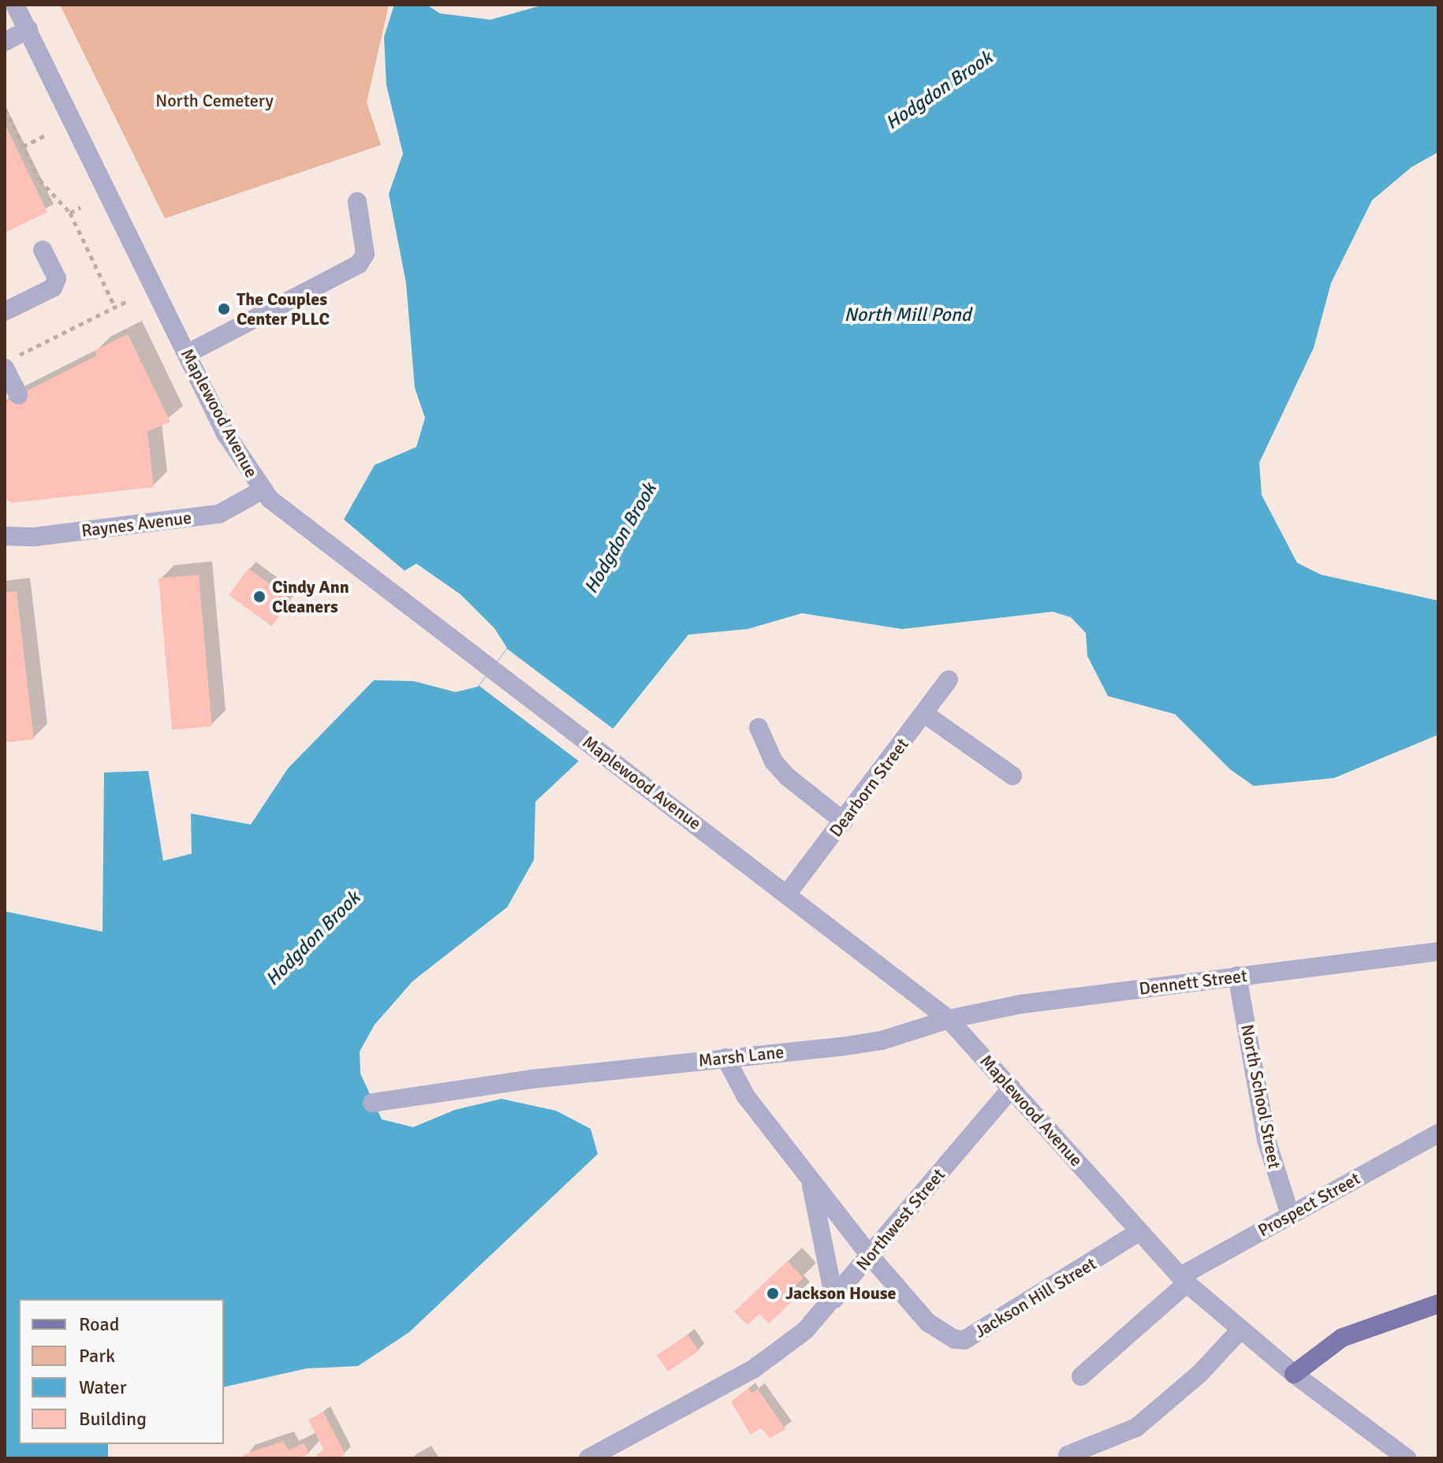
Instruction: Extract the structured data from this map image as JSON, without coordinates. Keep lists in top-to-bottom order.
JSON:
{
  "streets": {
    "street": [
      "Maplewood Avenue",
      "Raynes Avenue",
      "Dearborn Street",
      "Dennett Street",
      "Marsh Lane",
      "North School Street",
      "Prospect Street",
      "Northwest Street",
      "Jackson Hill Street"
    ]
  },
  "crossings": [
    ["Maplewood Avenue", "Raynes Avenue"],
    ["Maplewood Avenue", "Dearborn Street"],
    ["Maplewood Avenue", "Dennett Street"],
    ["Maplewood Avenue", "Marsh Lane"],
    ["Maplewood Avenue", "Prospect Street"],
    ["Maplewood Avenue", "Northwest Street"],
    ["Maplewood Avenue", "Jackson Hill Street"],
    ["Dennett Street", "Marsh Lane"],
    ["Dennett Street", "North School Street"],
    ["Marsh Lane", "Jackson Hill Street"],
    ["North School Street", "Prospect Street"],
    ["Northwest Street", "Jackson Hill Street"]
  ],
  "water": ["Hodgdon Brook", "North Mill Pond"],
  "parks": ["North Cemetery"],
  "places": ["The Couples Center PLLC", "Cindy Ann Cleaners", "Jackson House"],
  "legend": [
    "Road",
    "Park",
    "Water",
    "Building"
  ]
}
